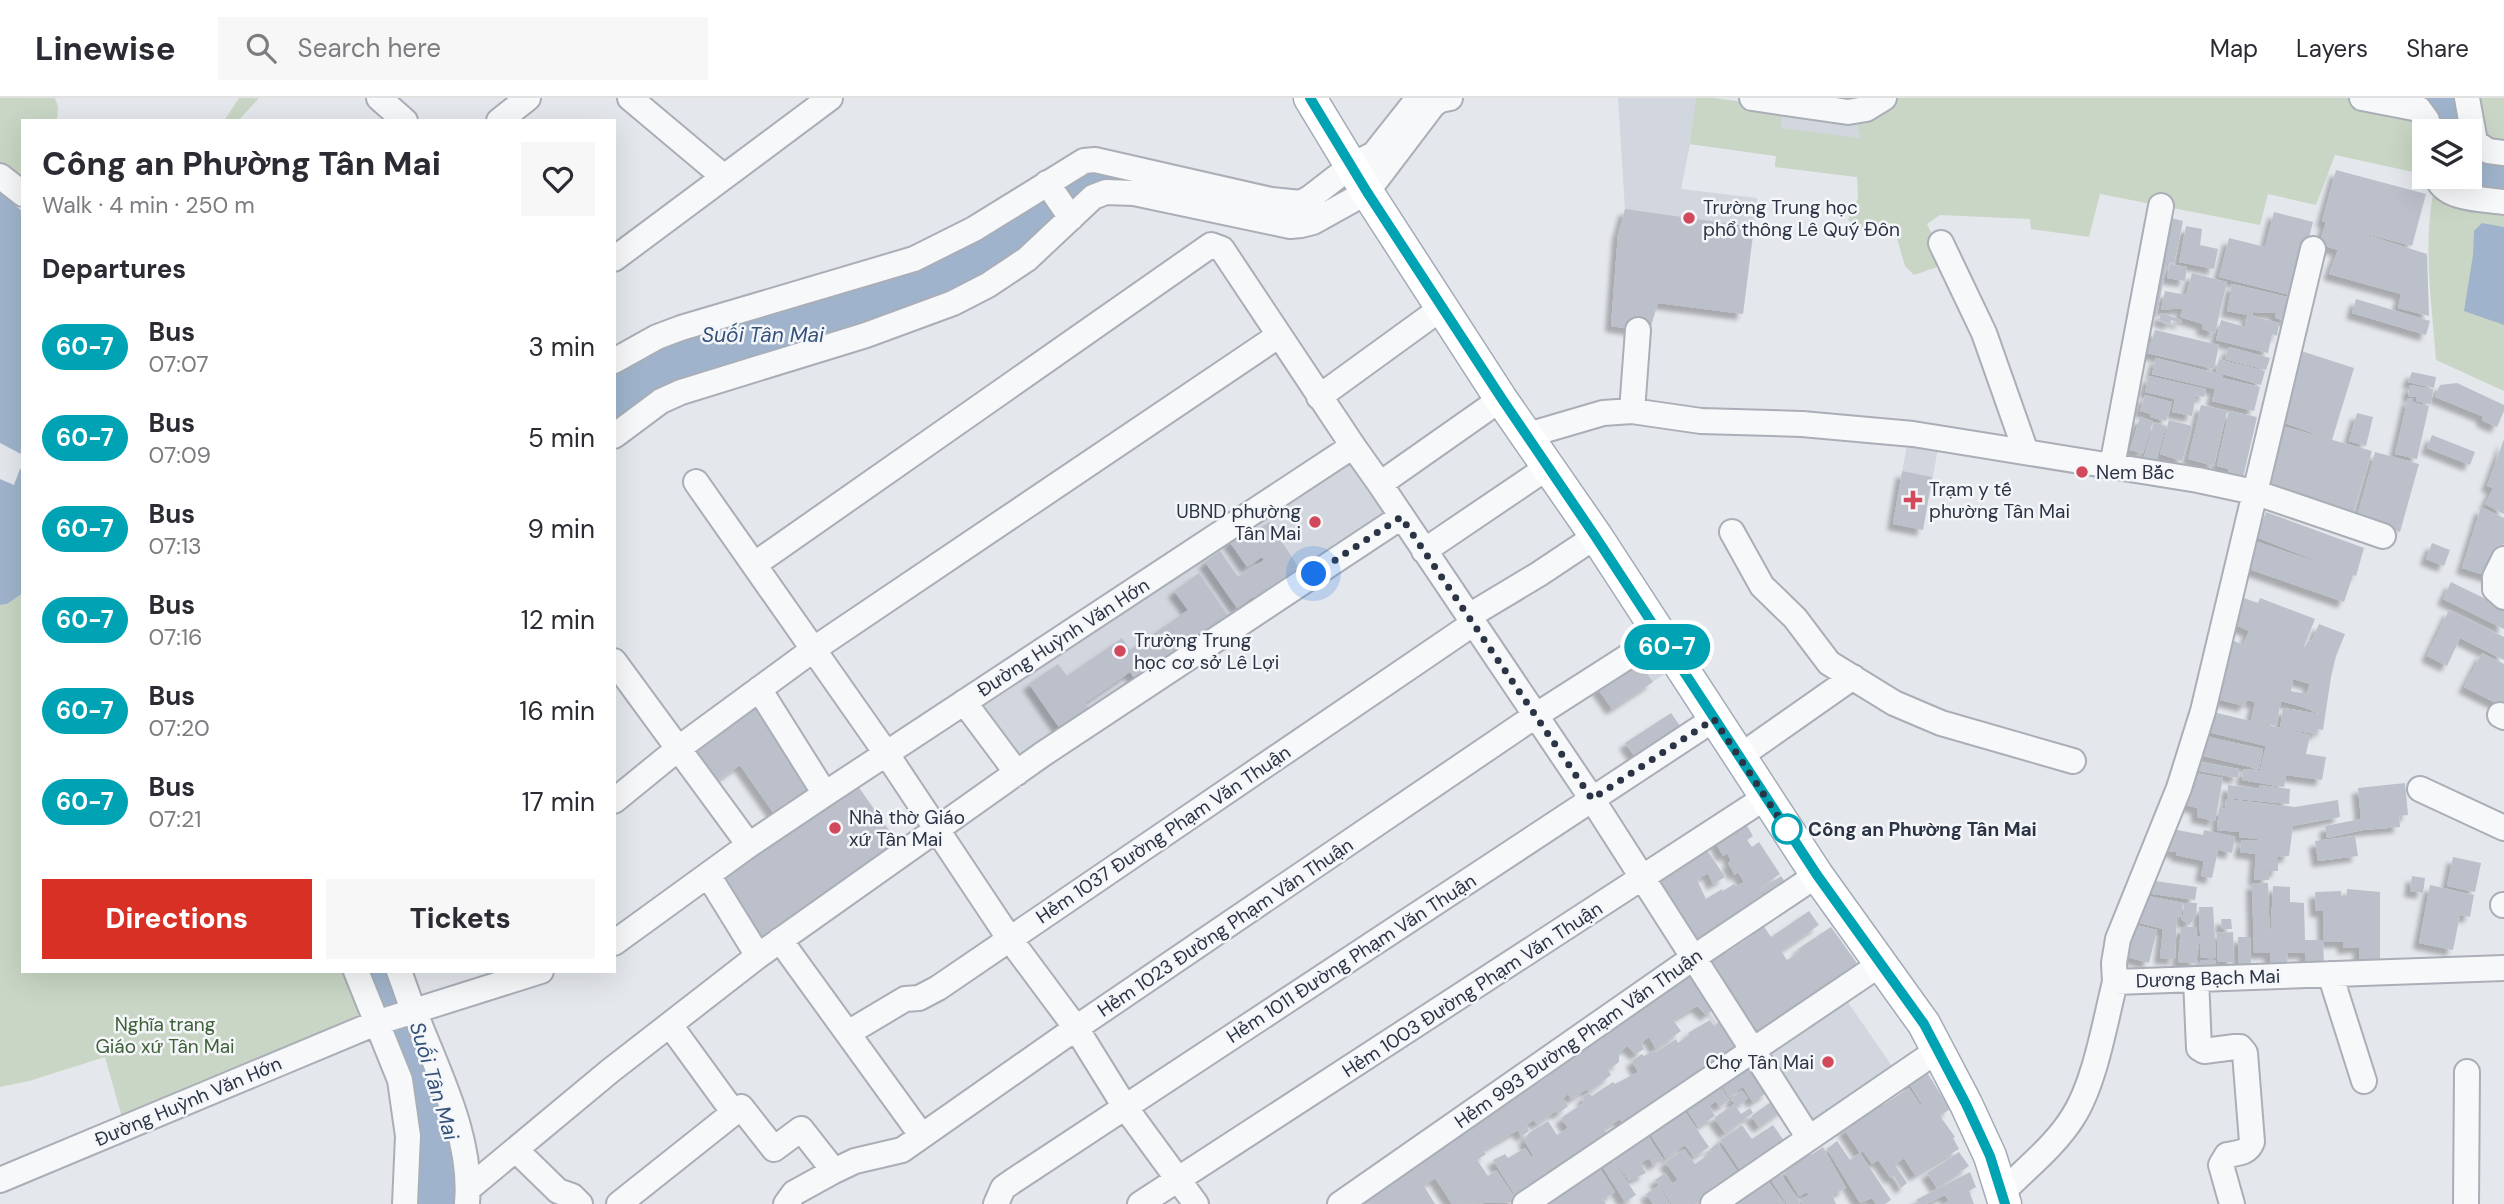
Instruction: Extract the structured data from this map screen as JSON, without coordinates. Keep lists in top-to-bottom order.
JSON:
{
  "streets": {
    "street": [
      "Đường Huỳnh Văn Hớn",
      "Hẻm 1037 Đường Phạm Văn Thuận",
      "Hẻm 1023 Đường Phạm Văn Thuận",
      "Hẻm 1011 Đường Phạm Văn Thuận",
      "Dương Bạch Mai",
      "Hẻm 1003 Đường Phạm Văn Thuận",
      "Hẻm 993 Đường Phạm Văn Thuận"
    ]
  },
  "water": ["Suối Tân Mai"],
  "parks": ["Nghĩa trang Giáo xứ Tân Mai"],
  "places": {
    "other": [
      "Trường Trung học phổ thông Lê Quý Đôn",
      "Nem Bắc",
      "UBND phường Tân Mai",
      "Trường Trung học cơ sở Lê Lợi",
      "Nhà thờ Giáo xứ Tân Mai",
      "Công an Phường Tân Mai",
      "Chợ Tân Mai"
    ],
    "health": ["Trạm y tế phường Tân Mai"]
  },
  "lines": ["bus line 60-7"],
  "page": {
    "header": "Linewise",
    "search": "Search here",
    "nav": ["Map", "Layers", "Share"],
    "on_map": "60-7",
    "heading": [
      ["Công an Phường Tân Mai", "Walk · 4 min · 250 m"],
      "Departures"
    ],
    "list": [
      {
        "mark": "60-7",
        "name": "Bus",
        "note": "07:07",
        "value": "3 min"
      },
      {
        "mark": "60-7",
        "name": "Bus",
        "note": "07:09",
        "value": "5 min"
      },
      {
        "mark": "60-7",
        "name": "Bus",
        "note": "07:13",
        "value": "9 min"
      },
      {
        "mark": "60-7",
        "name": "Bus",
        "note": "07:16",
        "value": "12 min"
      },
      {
        "mark": "60-7",
        "name": "Bus",
        "note": "07:20",
        "value": "16 min"
      },
      {
        "mark": "60-7",
        "name": "Bus",
        "note": "07:21",
        "value": "17 min"
      }
    ],
    "buttons": ["Directions", "Tickets"]
  }
}
